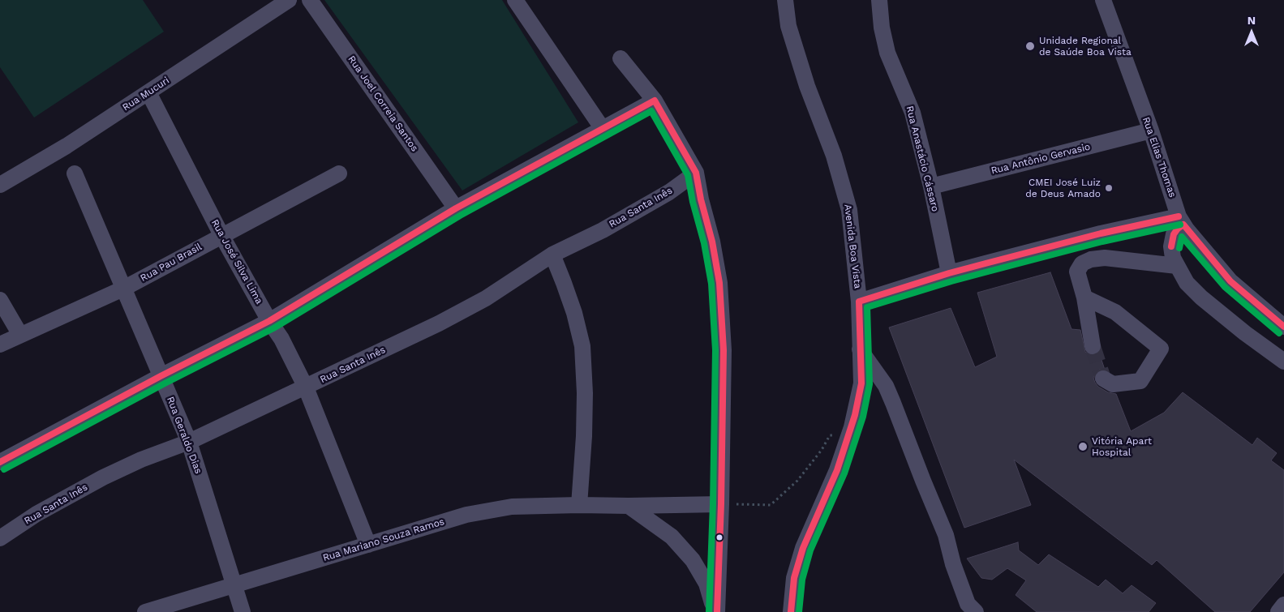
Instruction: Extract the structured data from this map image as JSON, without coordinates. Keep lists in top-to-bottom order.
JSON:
{
  "streets": {
    "street": [
      "Rua Mucuri",
      "Rua Joel Correia Santos",
      "Rua Elias Thomas",
      "Rua Anastácio Cássaro",
      "Rua Antônio Gervasio",
      "Rua Santa Inês",
      "Avenida Boa Vista",
      "Rua José Silva Lima",
      "Rua Pau Brasil",
      "Rua Geraldo Dias",
      "Rua Mariano Souza Ramos"
    ]
  },
  "crossings": [
    ["Rua Mucuri", "Rua José Silva Lima"],
    ["Rua Elias Thomas", "Rua Antônio Gervasio"],
    ["Rua Anastácio Cássaro", "Rua Antônio Gervasio"],
    ["Rua Santa Inês", "Rua José Silva Lima"],
    ["Rua Santa Inês", "Rua Geraldo Dias"],
    ["Rua José Silva Lima", "Rua Pau Brasil"],
    ["Rua José Silva Lima", "Rua Mariano Souza Ramos"],
    ["Rua Pau Brasil", "Rua Geraldo Dias"],
    ["Rua Geraldo Dias", "Rua Mariano Souza Ramos"]
  ],
  "places": ["Unidade Regional de Saúde Boa Vista", "CMEI José Luiz de Deus Amado", "Vitória Apart Hospital"],
  "north": "top"
}
